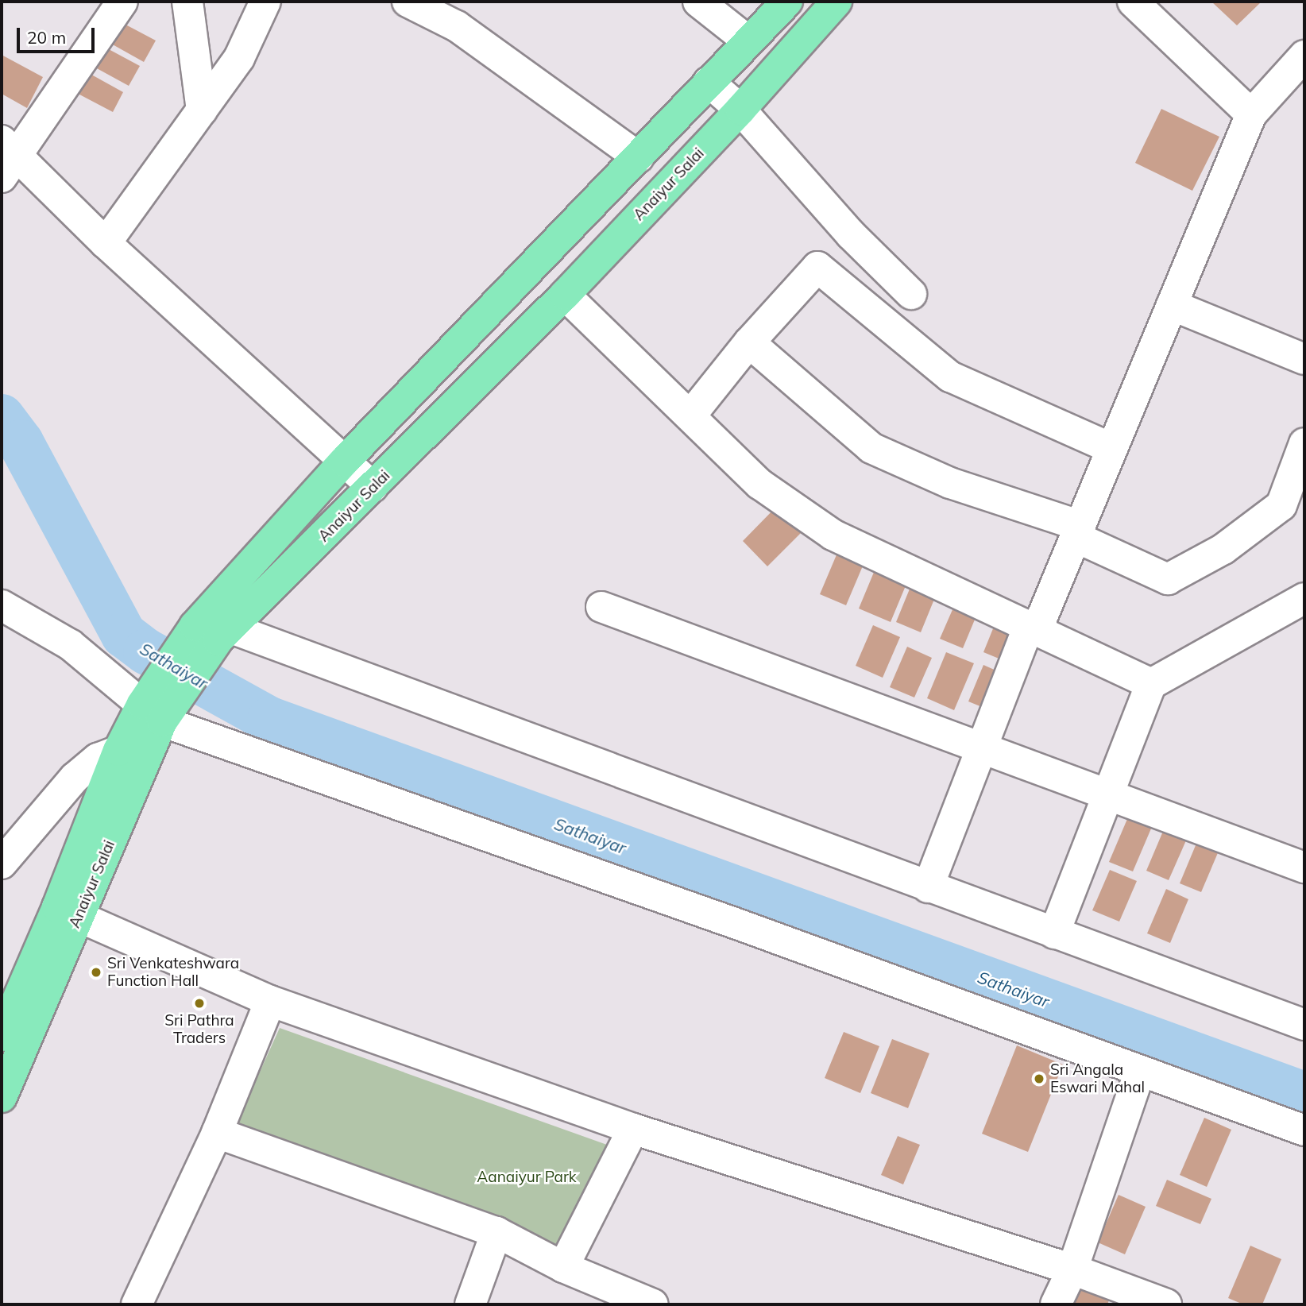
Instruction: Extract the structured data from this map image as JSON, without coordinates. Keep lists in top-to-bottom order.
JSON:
{
  "streets": {
    "main road": ["Anaiyur Salai"]
  },
  "water": ["Sathaiyar"],
  "parks": ["Aanaiyur Park"],
  "places": ["Sri Venkateshwara Function Hall", "Sri Pathra Traders", "Sri Angala Eswari Mahal"],
  "scale_bar": "20 m"
}
